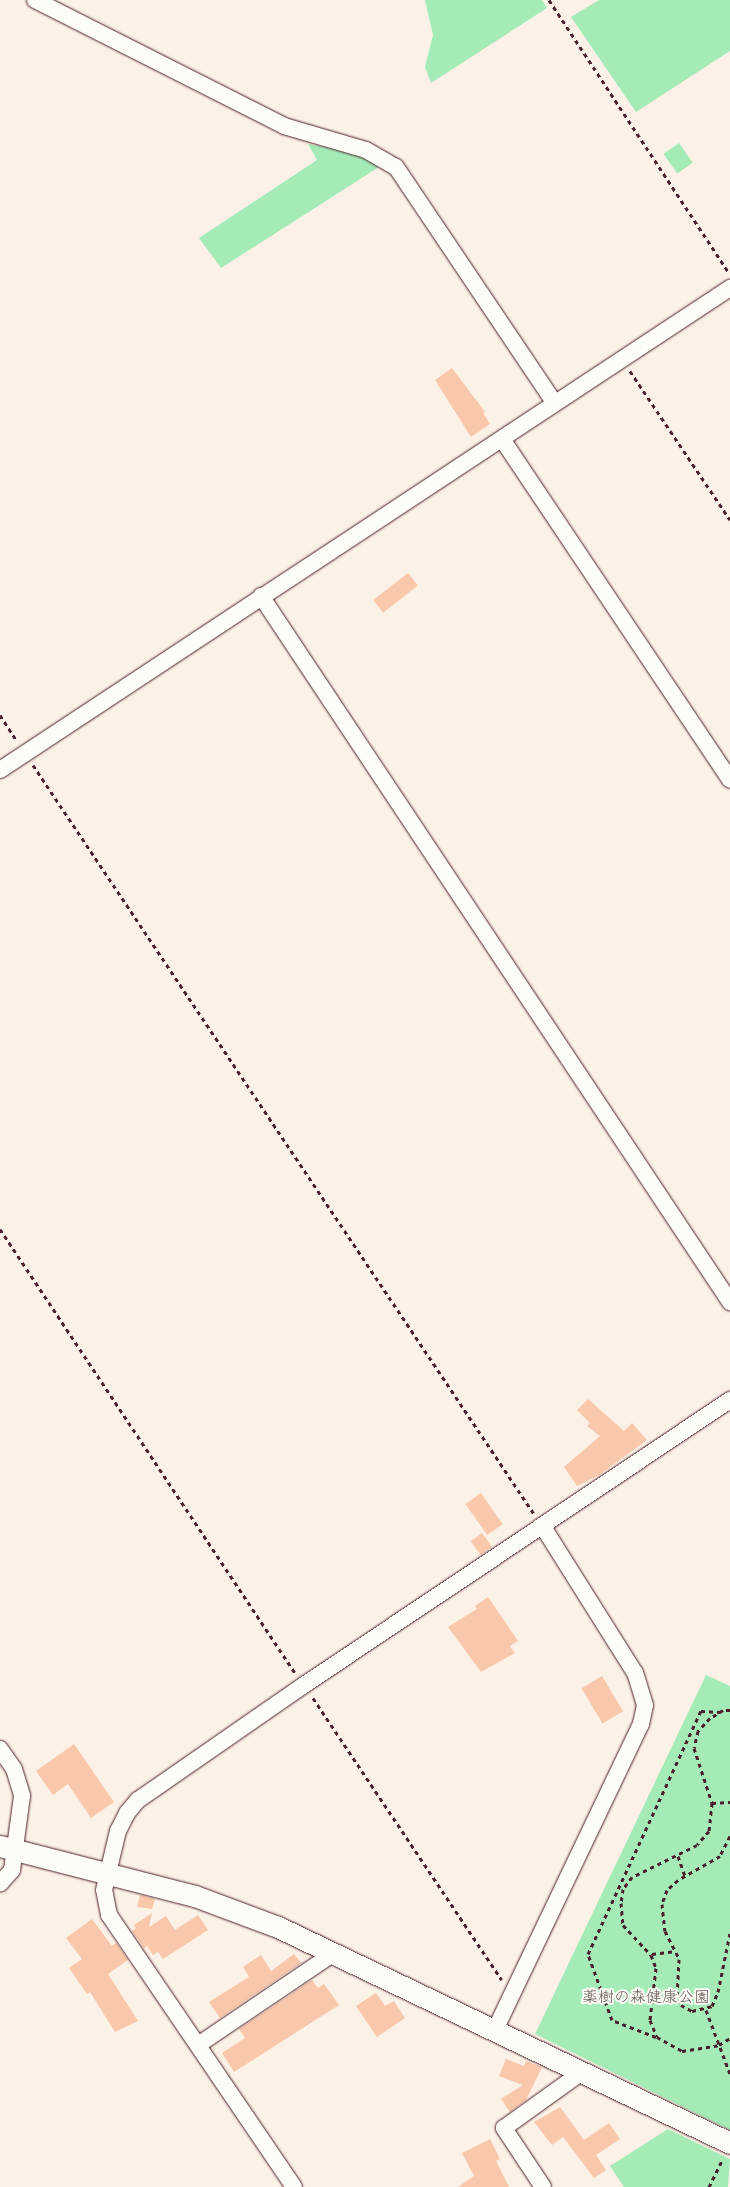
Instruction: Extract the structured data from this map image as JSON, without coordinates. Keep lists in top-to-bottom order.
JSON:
{
  "parks": ["薬樹の森健康公園"]
}
